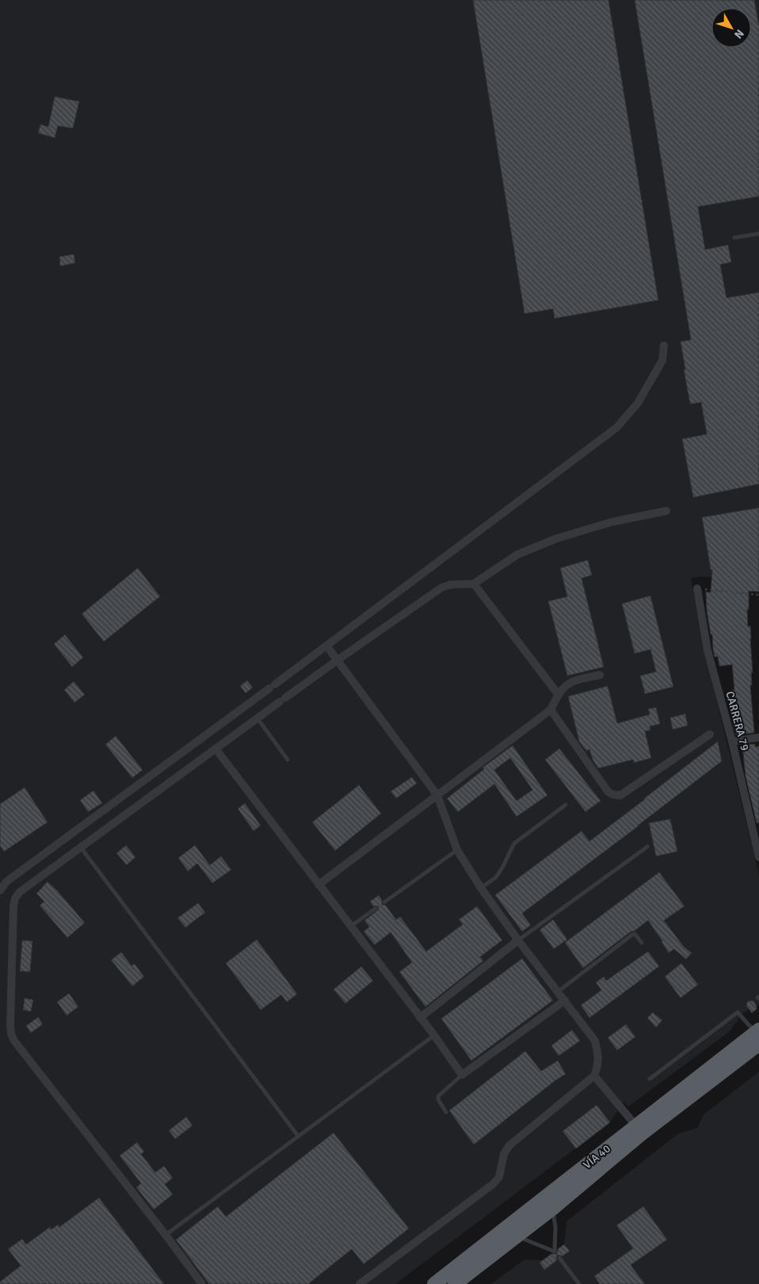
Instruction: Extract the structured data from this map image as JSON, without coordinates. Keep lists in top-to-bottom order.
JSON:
{
  "streets": {
    "highway": ["VÍA 40"],
    "street": ["CARRERA 79"]
  },
  "north": "bottom right"
}
